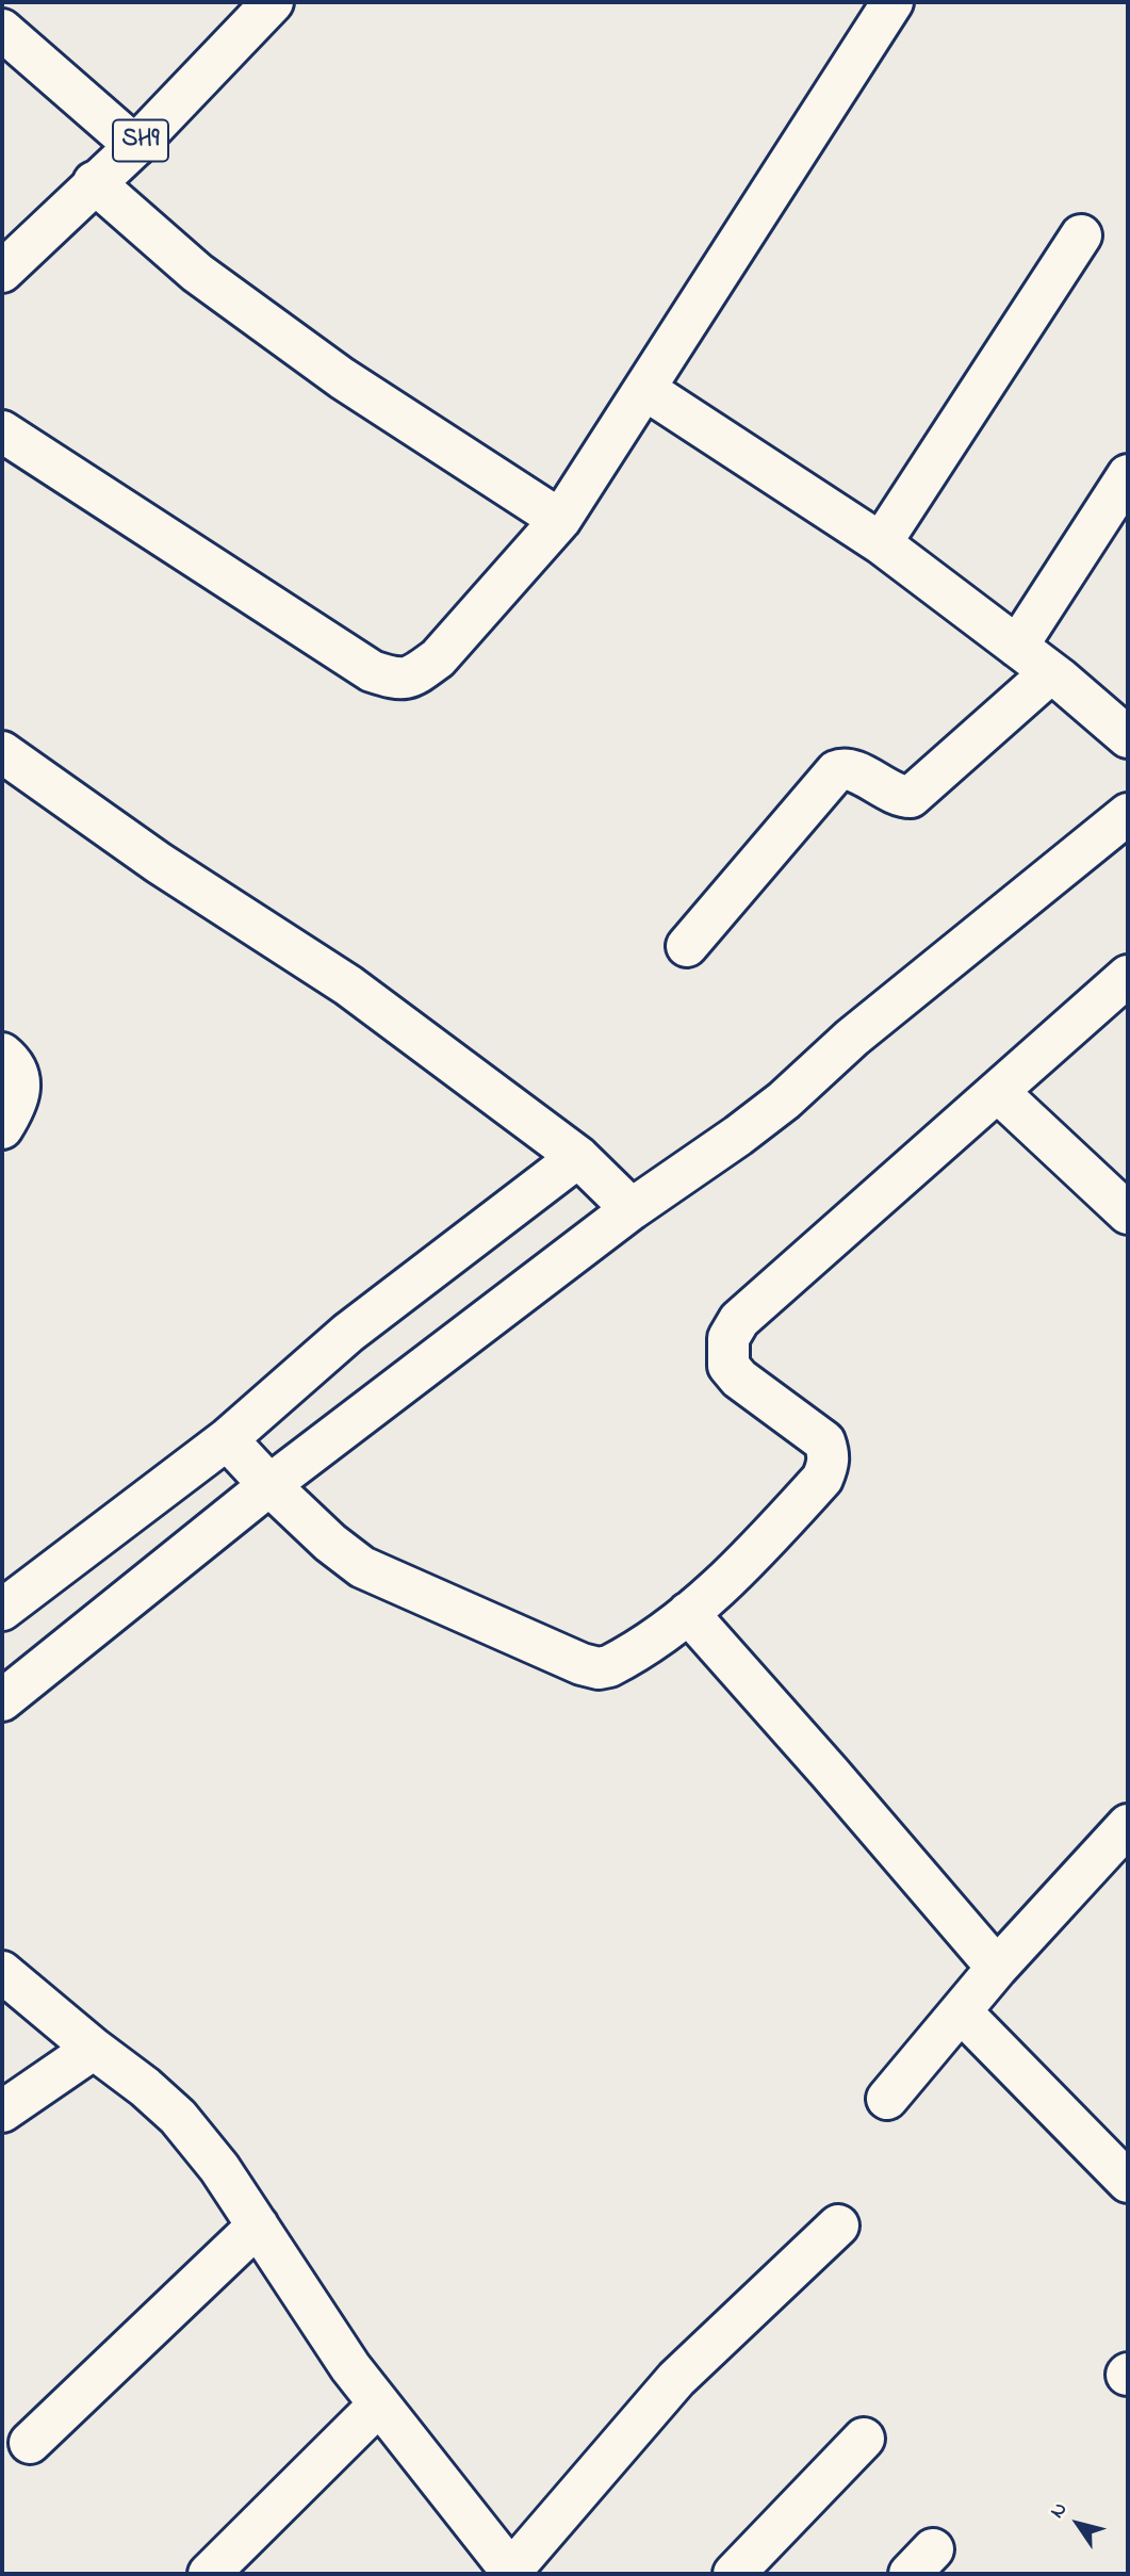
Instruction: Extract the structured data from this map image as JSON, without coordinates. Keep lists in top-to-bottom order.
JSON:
{
  "streets": {
    "street": ["SH9"]
  },
  "north": "top left"
}
